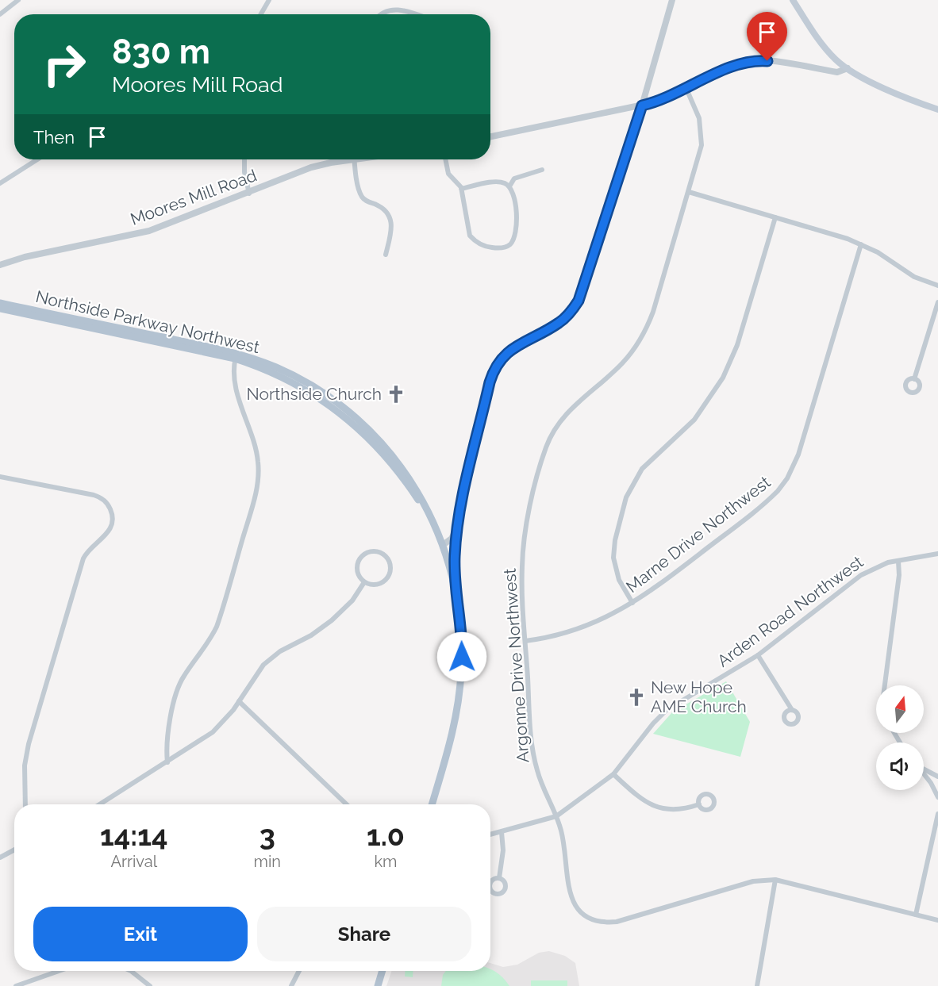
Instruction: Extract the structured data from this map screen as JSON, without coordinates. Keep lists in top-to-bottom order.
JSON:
{
  "streets": {
    "main road": ["Northside Parkway Northwest"],
    "street": [
      "Moores Mill Road",
      "Marne Drive Northwest",
      "Arden Road Northwest",
      "Argonne Drive Northwest"
    ]
  },
  "crossings": [
    ["Marne Drive Northwest", "Argonne Drive Northwest"],
    ["Arden Road Northwest", "Argonne Drive Northwest"]
  ],
  "places": {
    "church": ["Northside Church", "New Hope AME Church"]
  },
  "north": "top",
  "page": {
    "turn": ["830 m", "Moores Mill Road"],
    "then": "Then",
    "eta": [
      "14:14",
      "Arrival",
      "3",
      "min",
      "1.0",
      "km"
    ],
    "buttons": ["Exit", "Share"]
  }
}
